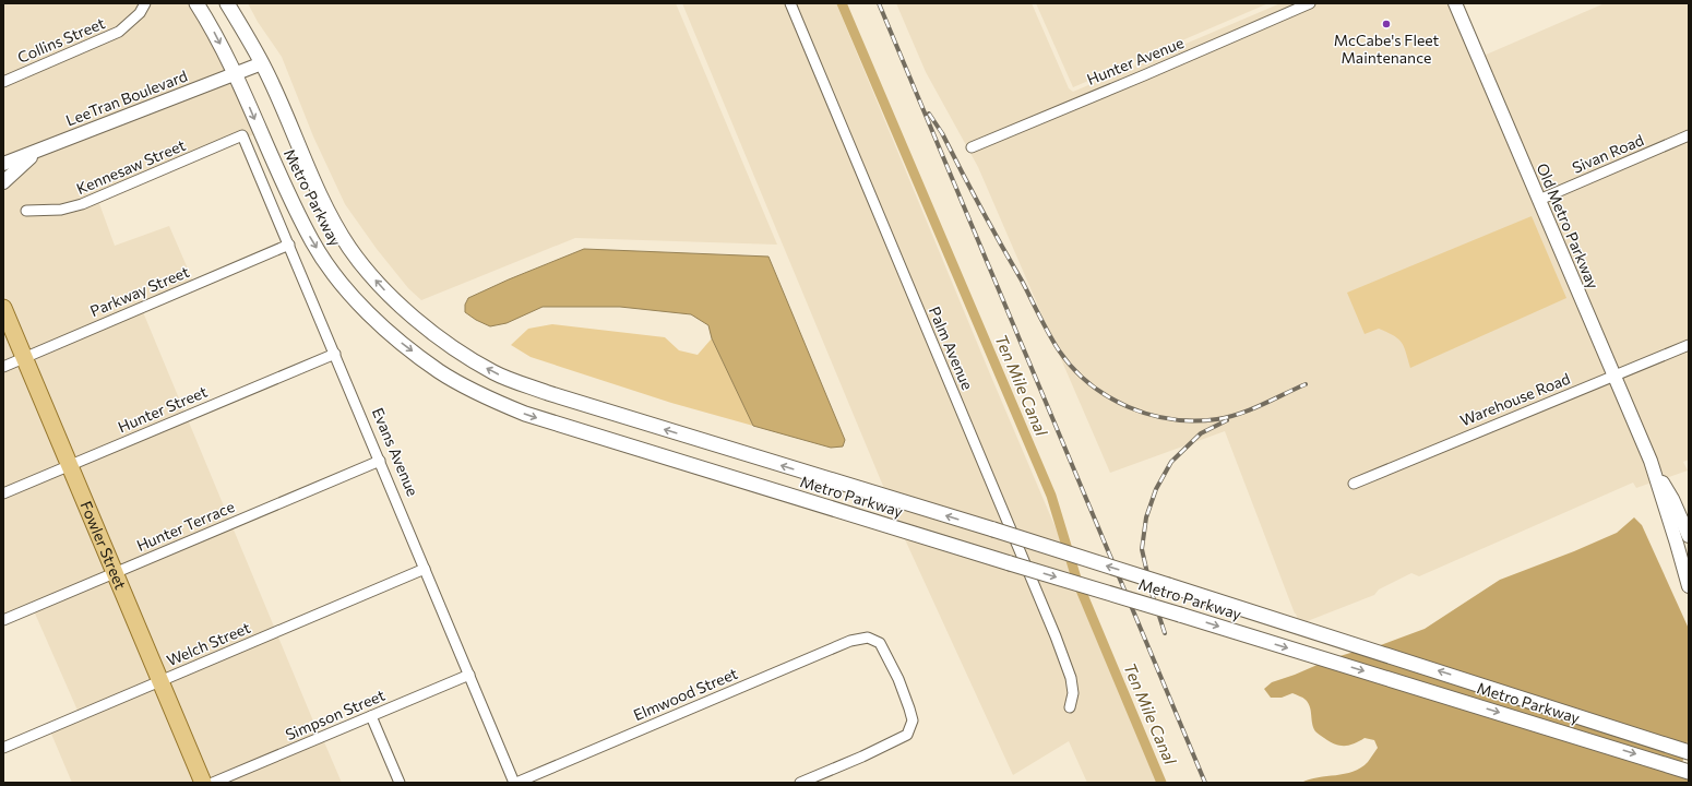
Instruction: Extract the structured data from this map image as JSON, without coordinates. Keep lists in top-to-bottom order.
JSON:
{
  "streets": {
    "main road": ["Metro Parkway", "Fowler Street"],
    "street": [
      "Collins Street",
      "Hunter Avenue",
      "LeeTran Boulevard",
      "Sivan Road",
      "Kennesaw Street",
      "Old Metro Parkway",
      "Parkway Street",
      "Palm Avenue",
      "Warehouse Road",
      "Hunter Street",
      "Evans Avenue",
      "Hunter Terrace",
      "Welch Street",
      "Elmwood Street",
      "Simpson Street"
    ]
  },
  "crossings": [
    ["LeeTran Boulevard", "Metro Parkway"],
    ["Sivan Road", "Old Metro Parkway"],
    ["Kennesaw Street", "Evans Avenue"],
    ["Old Metro Parkway", "Warehouse Road"],
    ["Parkway Street", "Evans Avenue"],
    ["Parkway Street", "Fowler Street"],
    ["Hunter Street", "Evans Avenue"],
    ["Hunter Street", "Fowler Street"],
    ["Evans Avenue", "Hunter Terrace"],
    ["Evans Avenue", "Welch Street"],
    ["Evans Avenue", "Elmwood Street"],
    ["Evans Avenue", "Simpson Street"],
    ["Hunter Terrace", "Fowler Street"],
    ["Fowler Street", "Welch Street"]
  ],
  "water": ["Ten Mile Canal"],
  "places": ["McCabe's Fleet Maintenance"]
}
